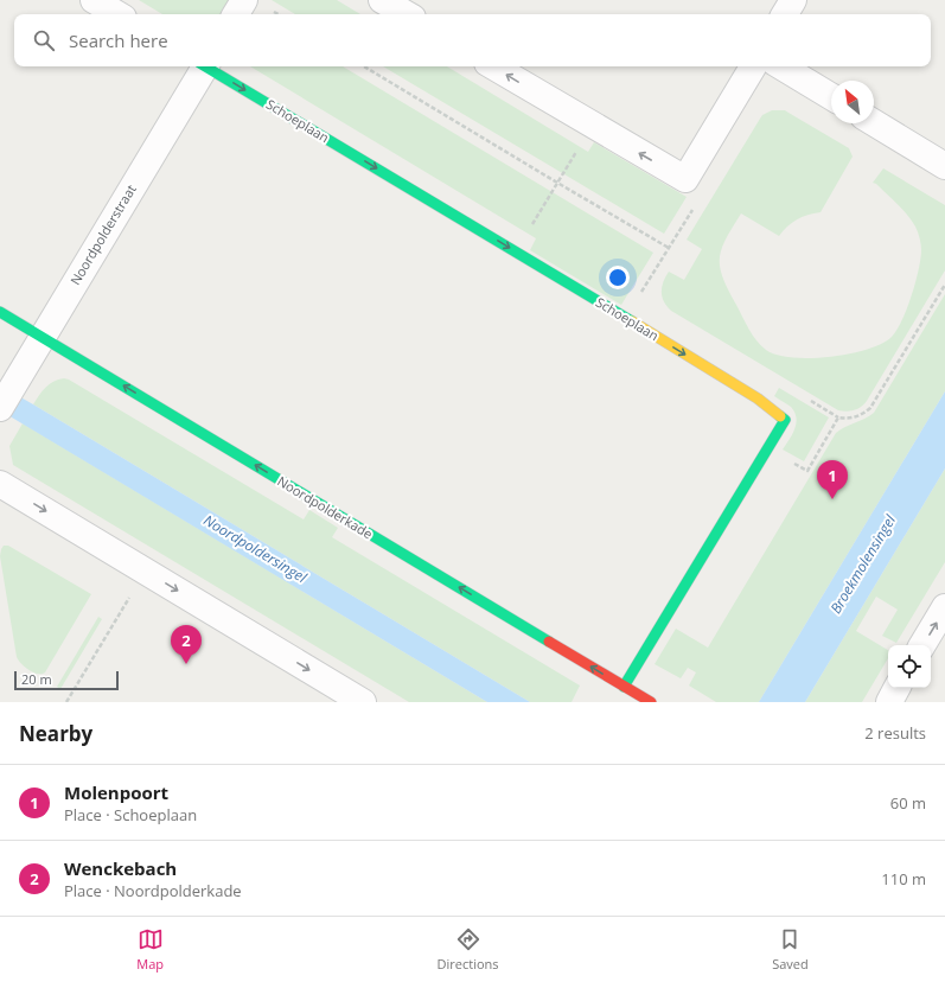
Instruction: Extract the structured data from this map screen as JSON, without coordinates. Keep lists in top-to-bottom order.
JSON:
{
  "streets": {
    "street": ["Schoeplaan", "Noordpolderstraat", "Noordpolderkade"]
  },
  "crossings": [
    ["Schoeplaan", "Noordpolderkade"],
    ["Noordpolderstraat", "Noordpolderkade"]
  ],
  "one_way": ["Schoeplaan", "Noordpolderkade"],
  "water": ["Noordpoldersingel", "Broekmolensingel"],
  "scale_bar": "20 m",
  "north": "top left",
  "page": {
    "search": "Search here",
    "pins": ["1", "2"],
    "scale": "20 m",
    "heading": ["Nearby", "2 results"],
    "list": [
      {
        "mark": "1",
        "name": "Molenpoort",
        "note": "Place · Schoeplaan",
        "value": "60 m"
      },
      {
        "mark": "2",
        "name": "Wenckebach",
        "note": "Place · Noordpolderkade",
        "value": "110 m"
      }
    ],
    "nav": ["Map", "Directions", "Saved"]
  }
}
